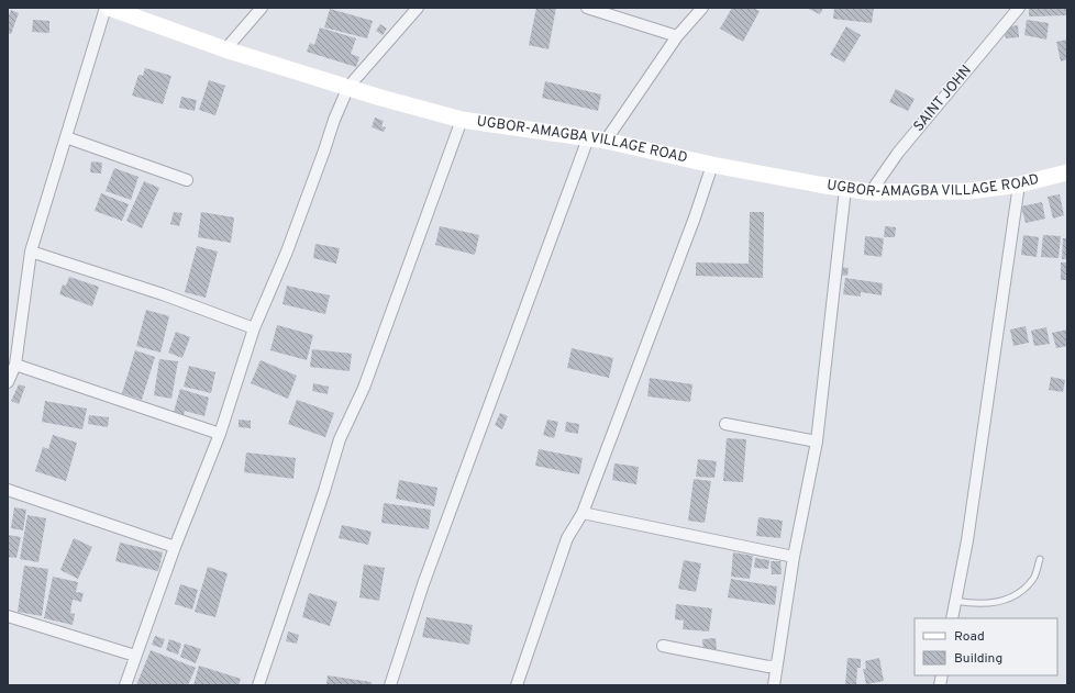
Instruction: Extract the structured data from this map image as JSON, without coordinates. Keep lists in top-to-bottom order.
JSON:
{
  "streets": {
    "street": ["SAINT JOHN", "UGBOR-AMAGBA VILLAGE ROAD"]
  },
  "crossings": [
    ["SAINT JOHN", "UGBOR-AMAGBA VILLAGE ROAD"]
  ],
  "legend": ["Road", "Building"]
}
